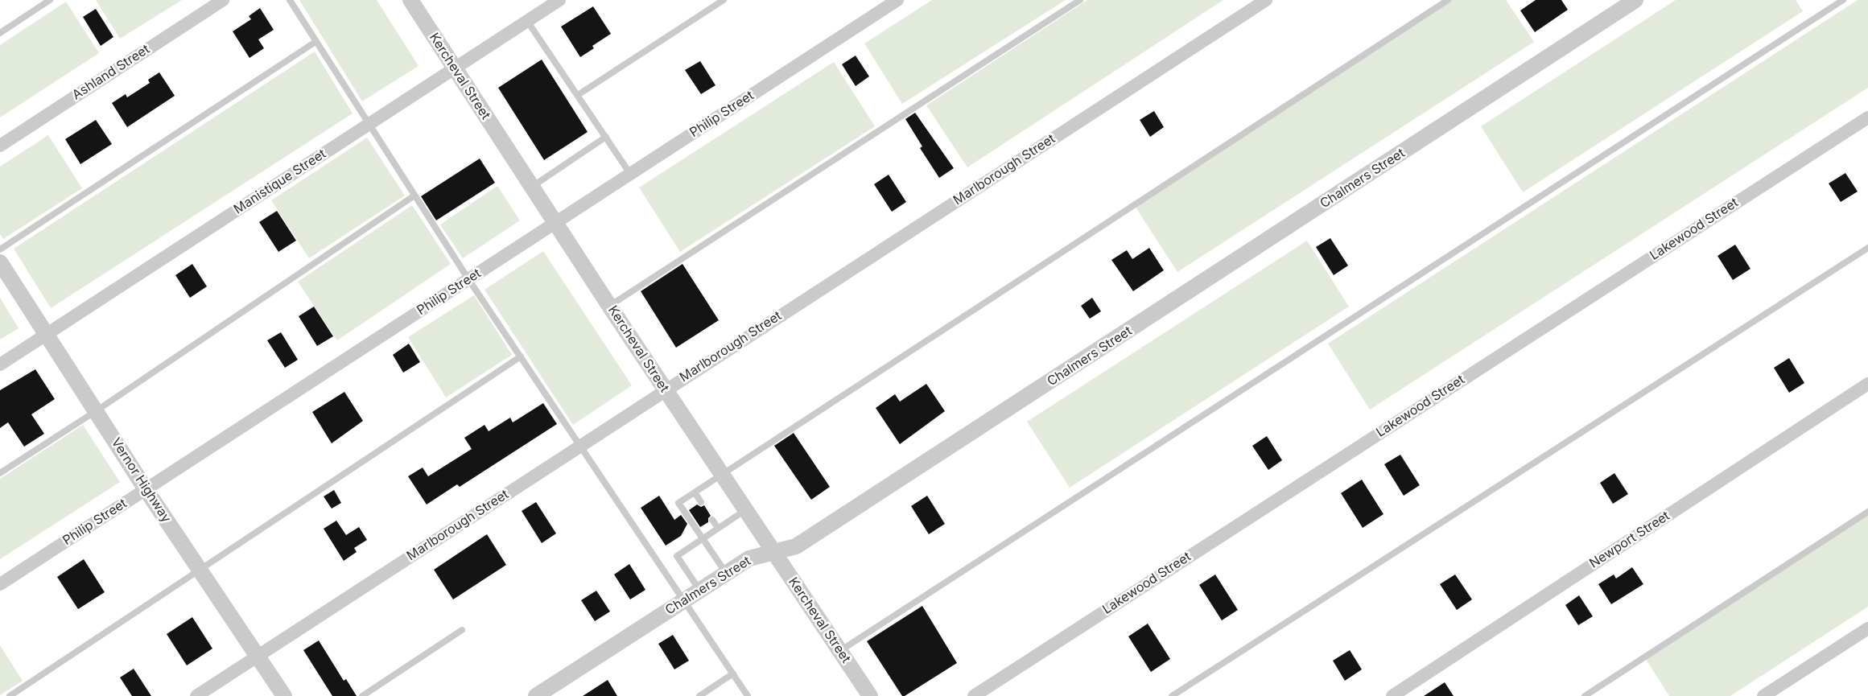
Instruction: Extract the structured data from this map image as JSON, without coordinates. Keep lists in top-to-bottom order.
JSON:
{
  "streets": {
    "street": [
      "Ashland Street",
      "Kercheval Street",
      "Philip Street",
      "Marlborough Street",
      "Chalmers Street",
      "Manistique Street",
      "Lakewood Street",
      "Vernor Highway",
      "Newport Street"
    ]
  },
  "crossings": [
    ["Kercheval Street", "Philip Street"],
    ["Kercheval Street", "Marlborough Street"],
    ["Kercheval Street", "Chalmers Street"],
    ["Kercheval Street", "Manistique Street"],
    ["Philip Street", "Vernor Highway"],
    ["Marlborough Street", "Vernor Highway"],
    ["Manistique Street", "Vernor Highway"]
  ]
}
